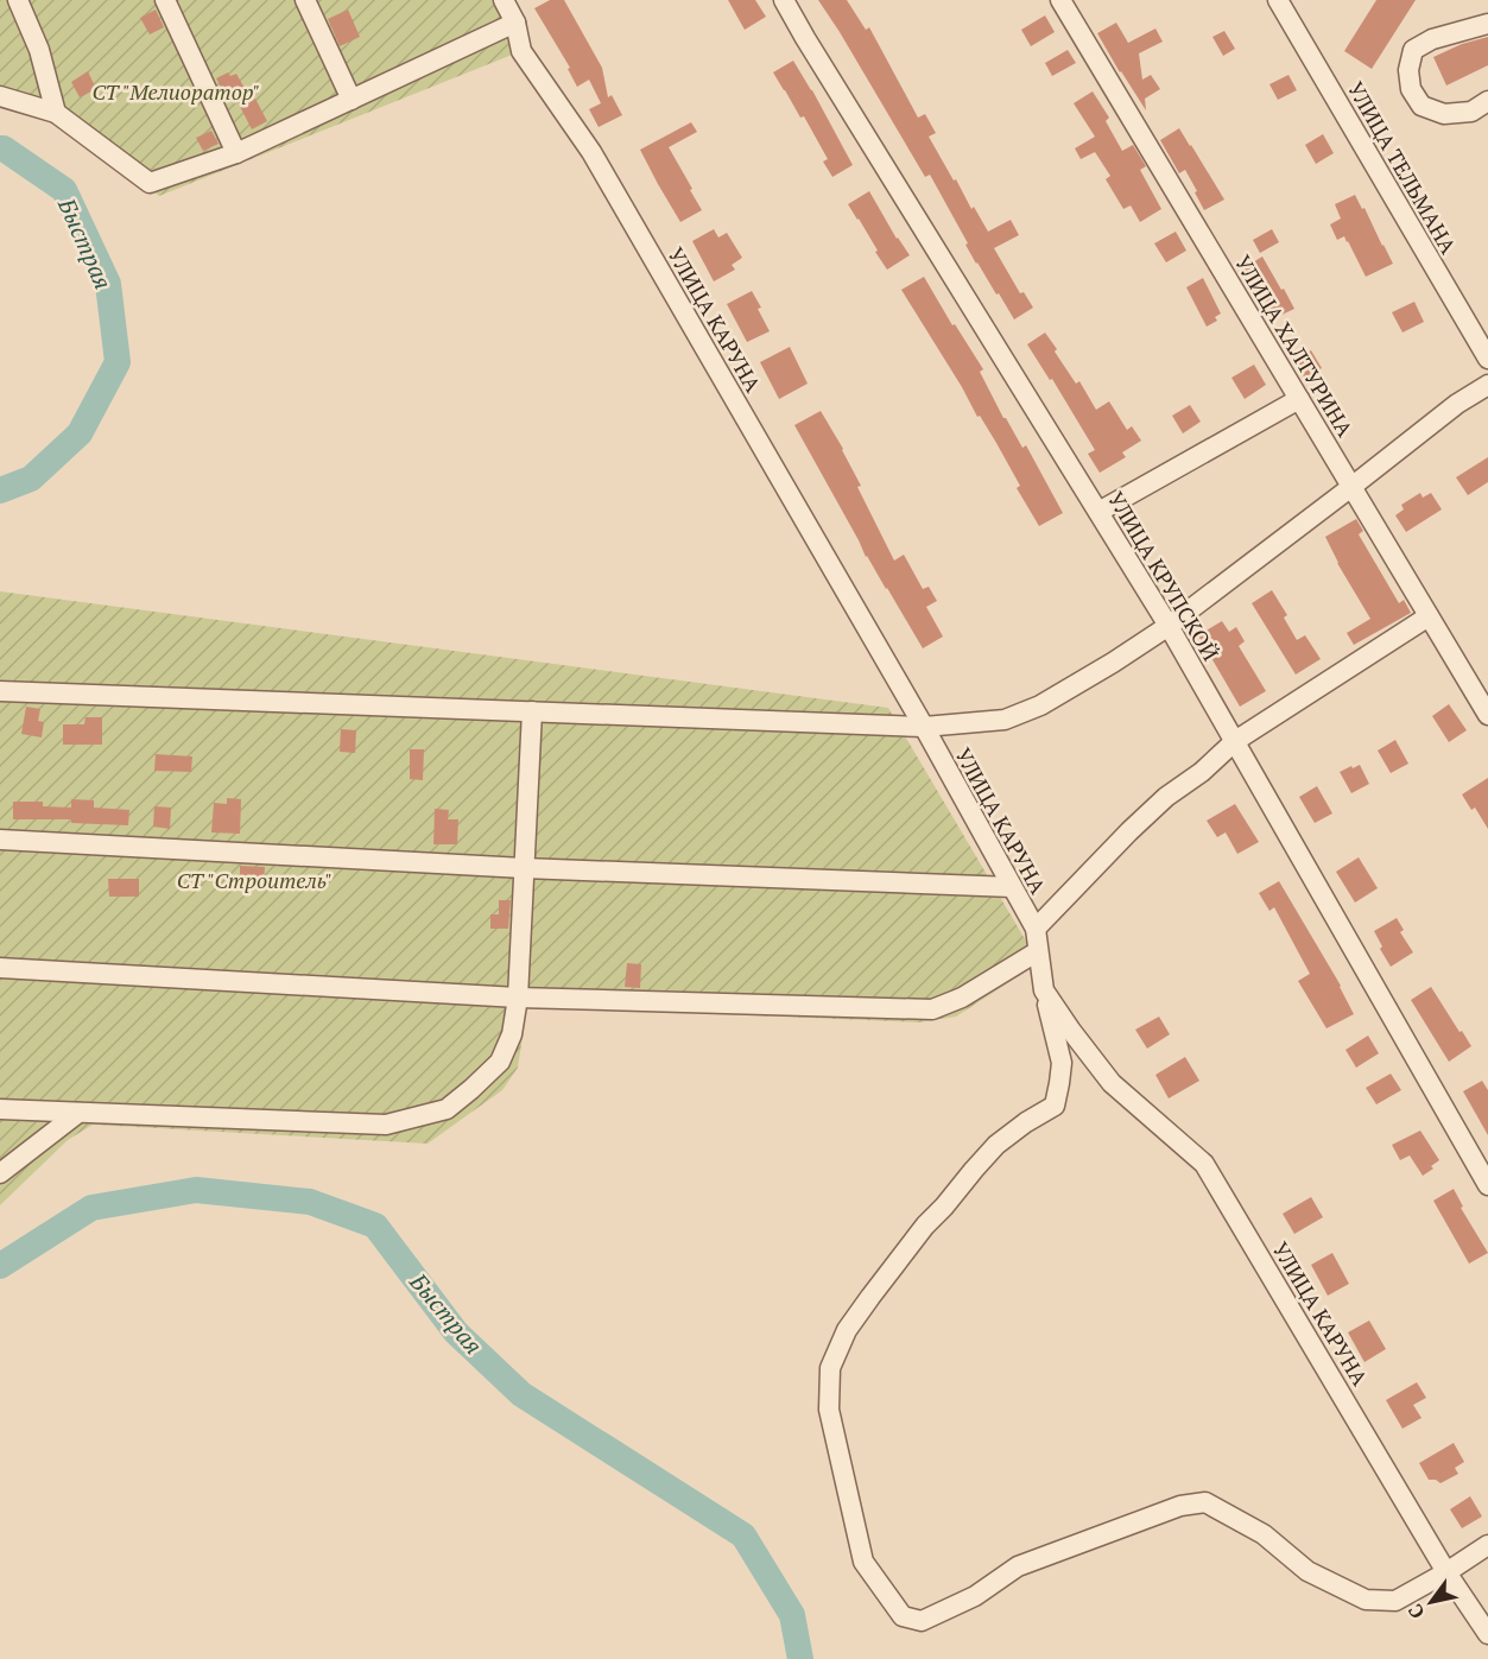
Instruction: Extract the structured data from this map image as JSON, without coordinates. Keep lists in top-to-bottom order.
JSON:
{
  "streets": {
    "street": [
      "УЛИЦА ТЕЛЬМАНА",
      "УЛИЦА КАРУНА",
      "УЛИЦА ХАЛТУРИНА",
      "УЛИЦА КРУПСКОЙ"
    ]
  },
  "water": ["Быстрая"],
  "parks": ["СТ \"Мелиоратор\"", "СТ \"Строитель\""],
  "north": "bottom left"
}
